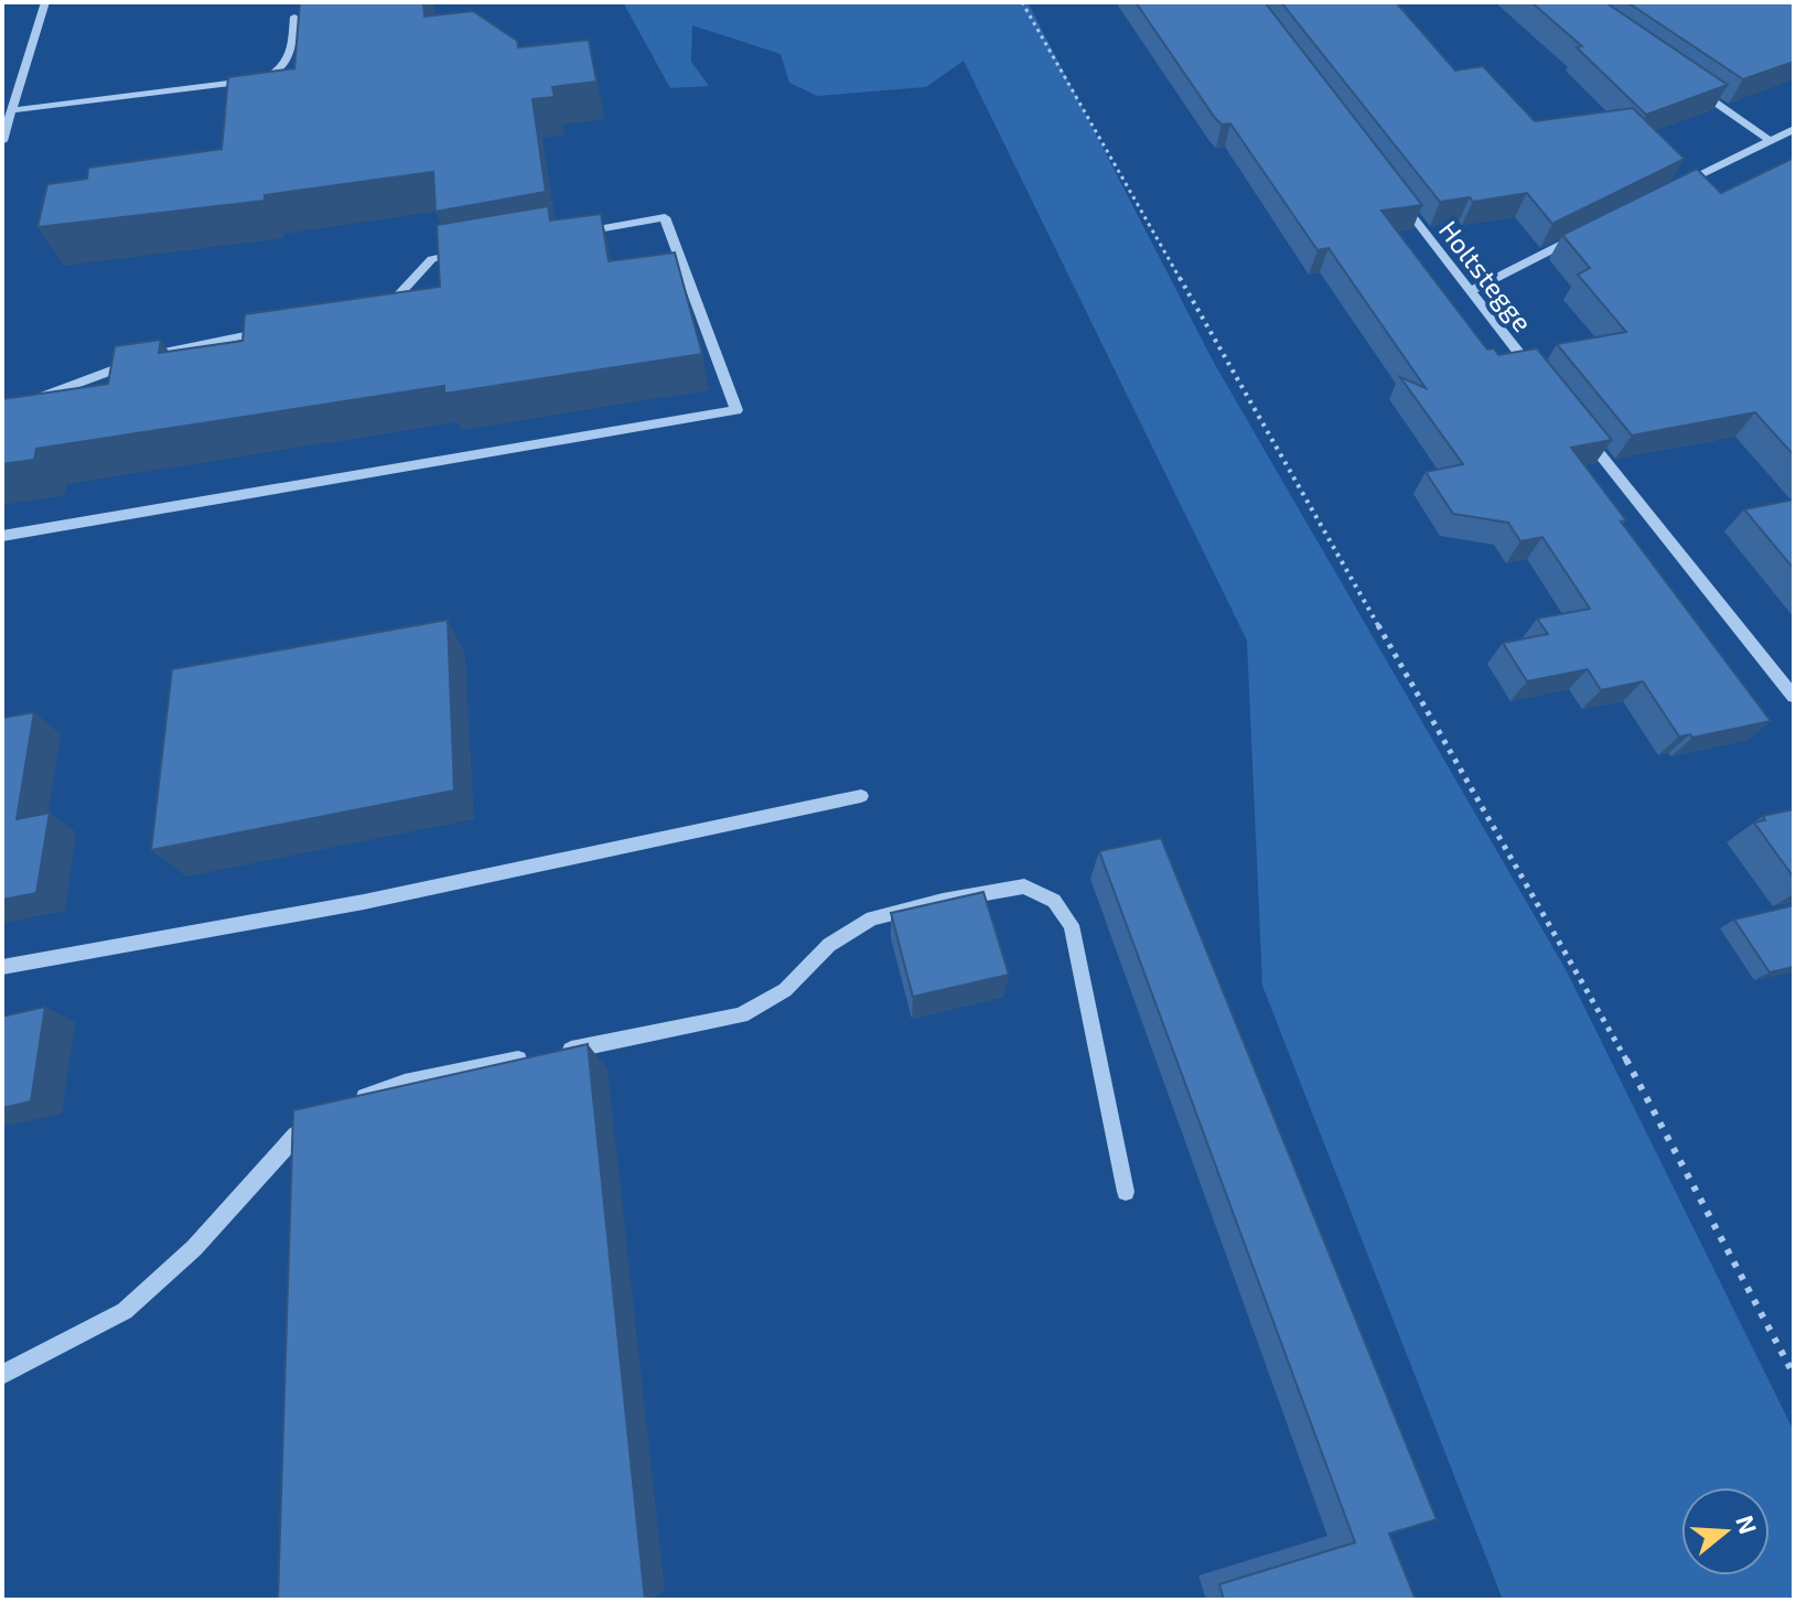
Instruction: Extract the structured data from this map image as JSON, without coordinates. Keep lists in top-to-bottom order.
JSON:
{
  "streets": {
    "street": ["Holtstegge"]
  },
  "north": "right"
}
